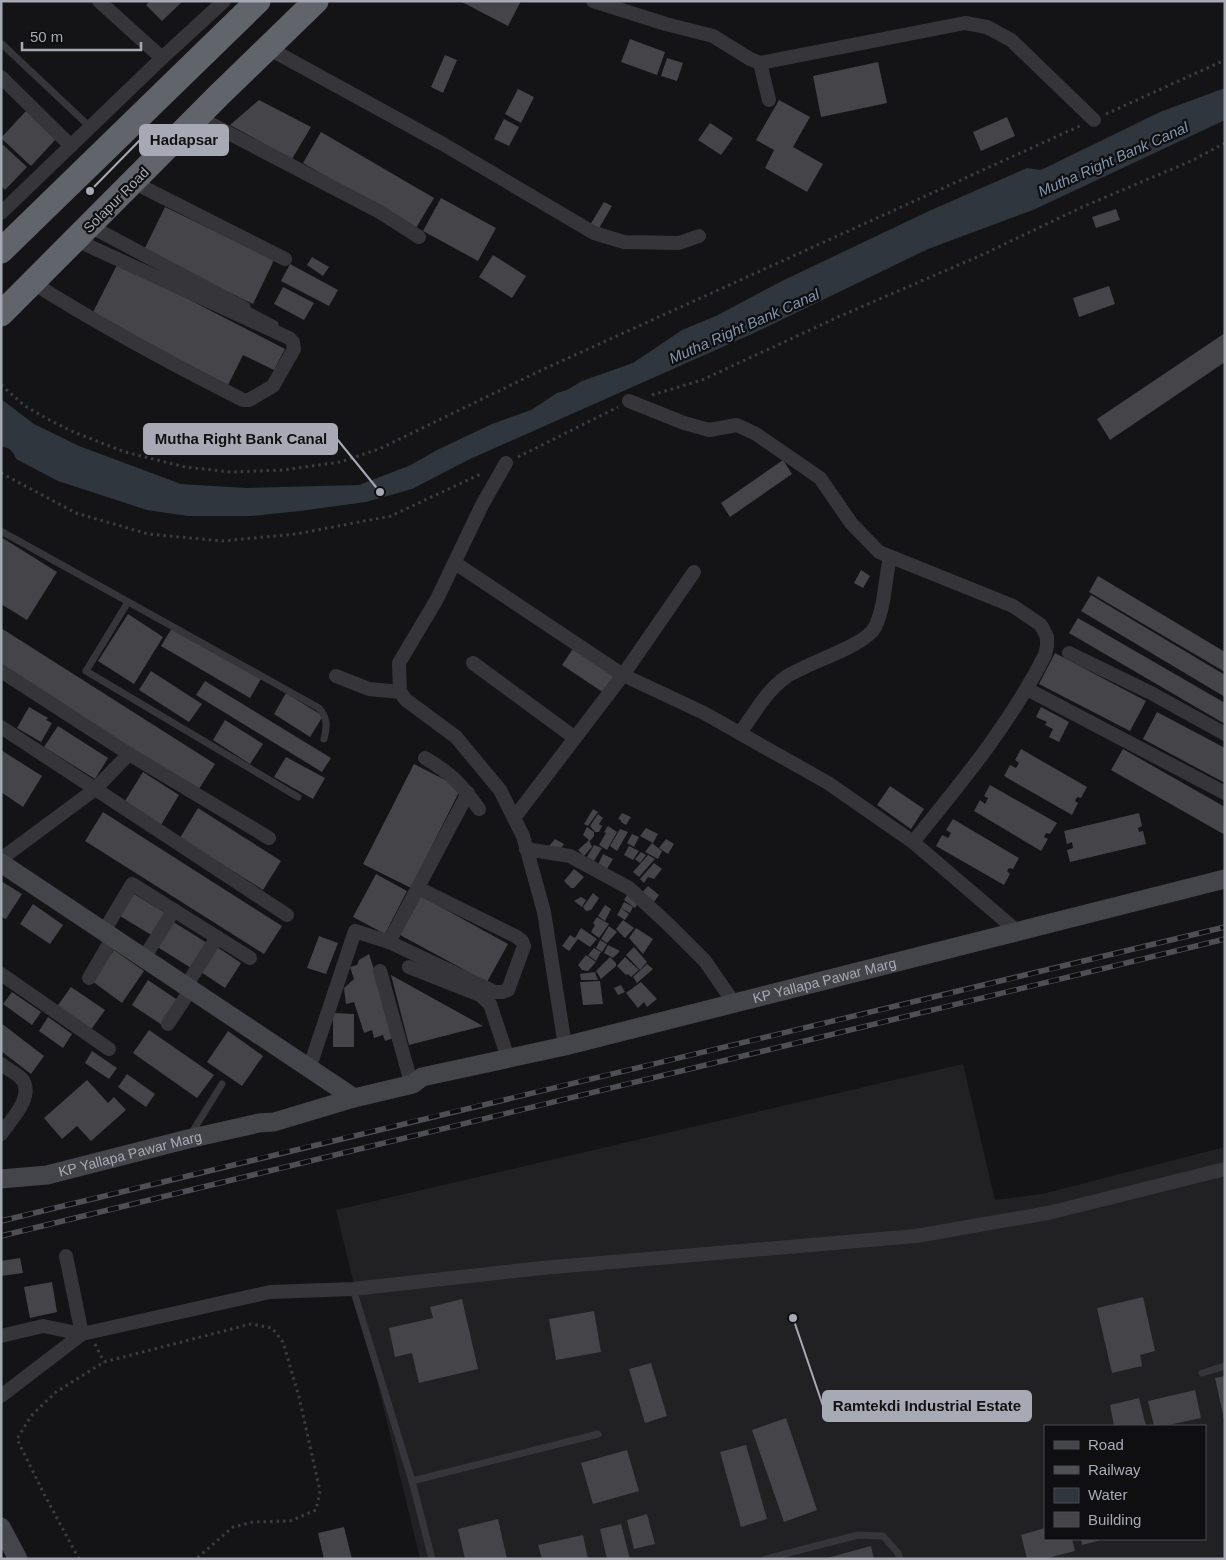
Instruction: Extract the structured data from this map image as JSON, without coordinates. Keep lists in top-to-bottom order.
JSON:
{
  "streets": {
    "highway": ["Solapur Road"],
    "street": ["KP Yallapa Pawar Marg"]
  },
  "water": ["Mutha Right Bank Canal"],
  "places": ["Hadapsar", "Mutha Right Bank Canal", "Ramtekdi Industrial Estate"],
  "legend": [
    "Road",
    "Railway",
    "Water",
    "Building"
  ],
  "scale_bar": "50 m"
}
